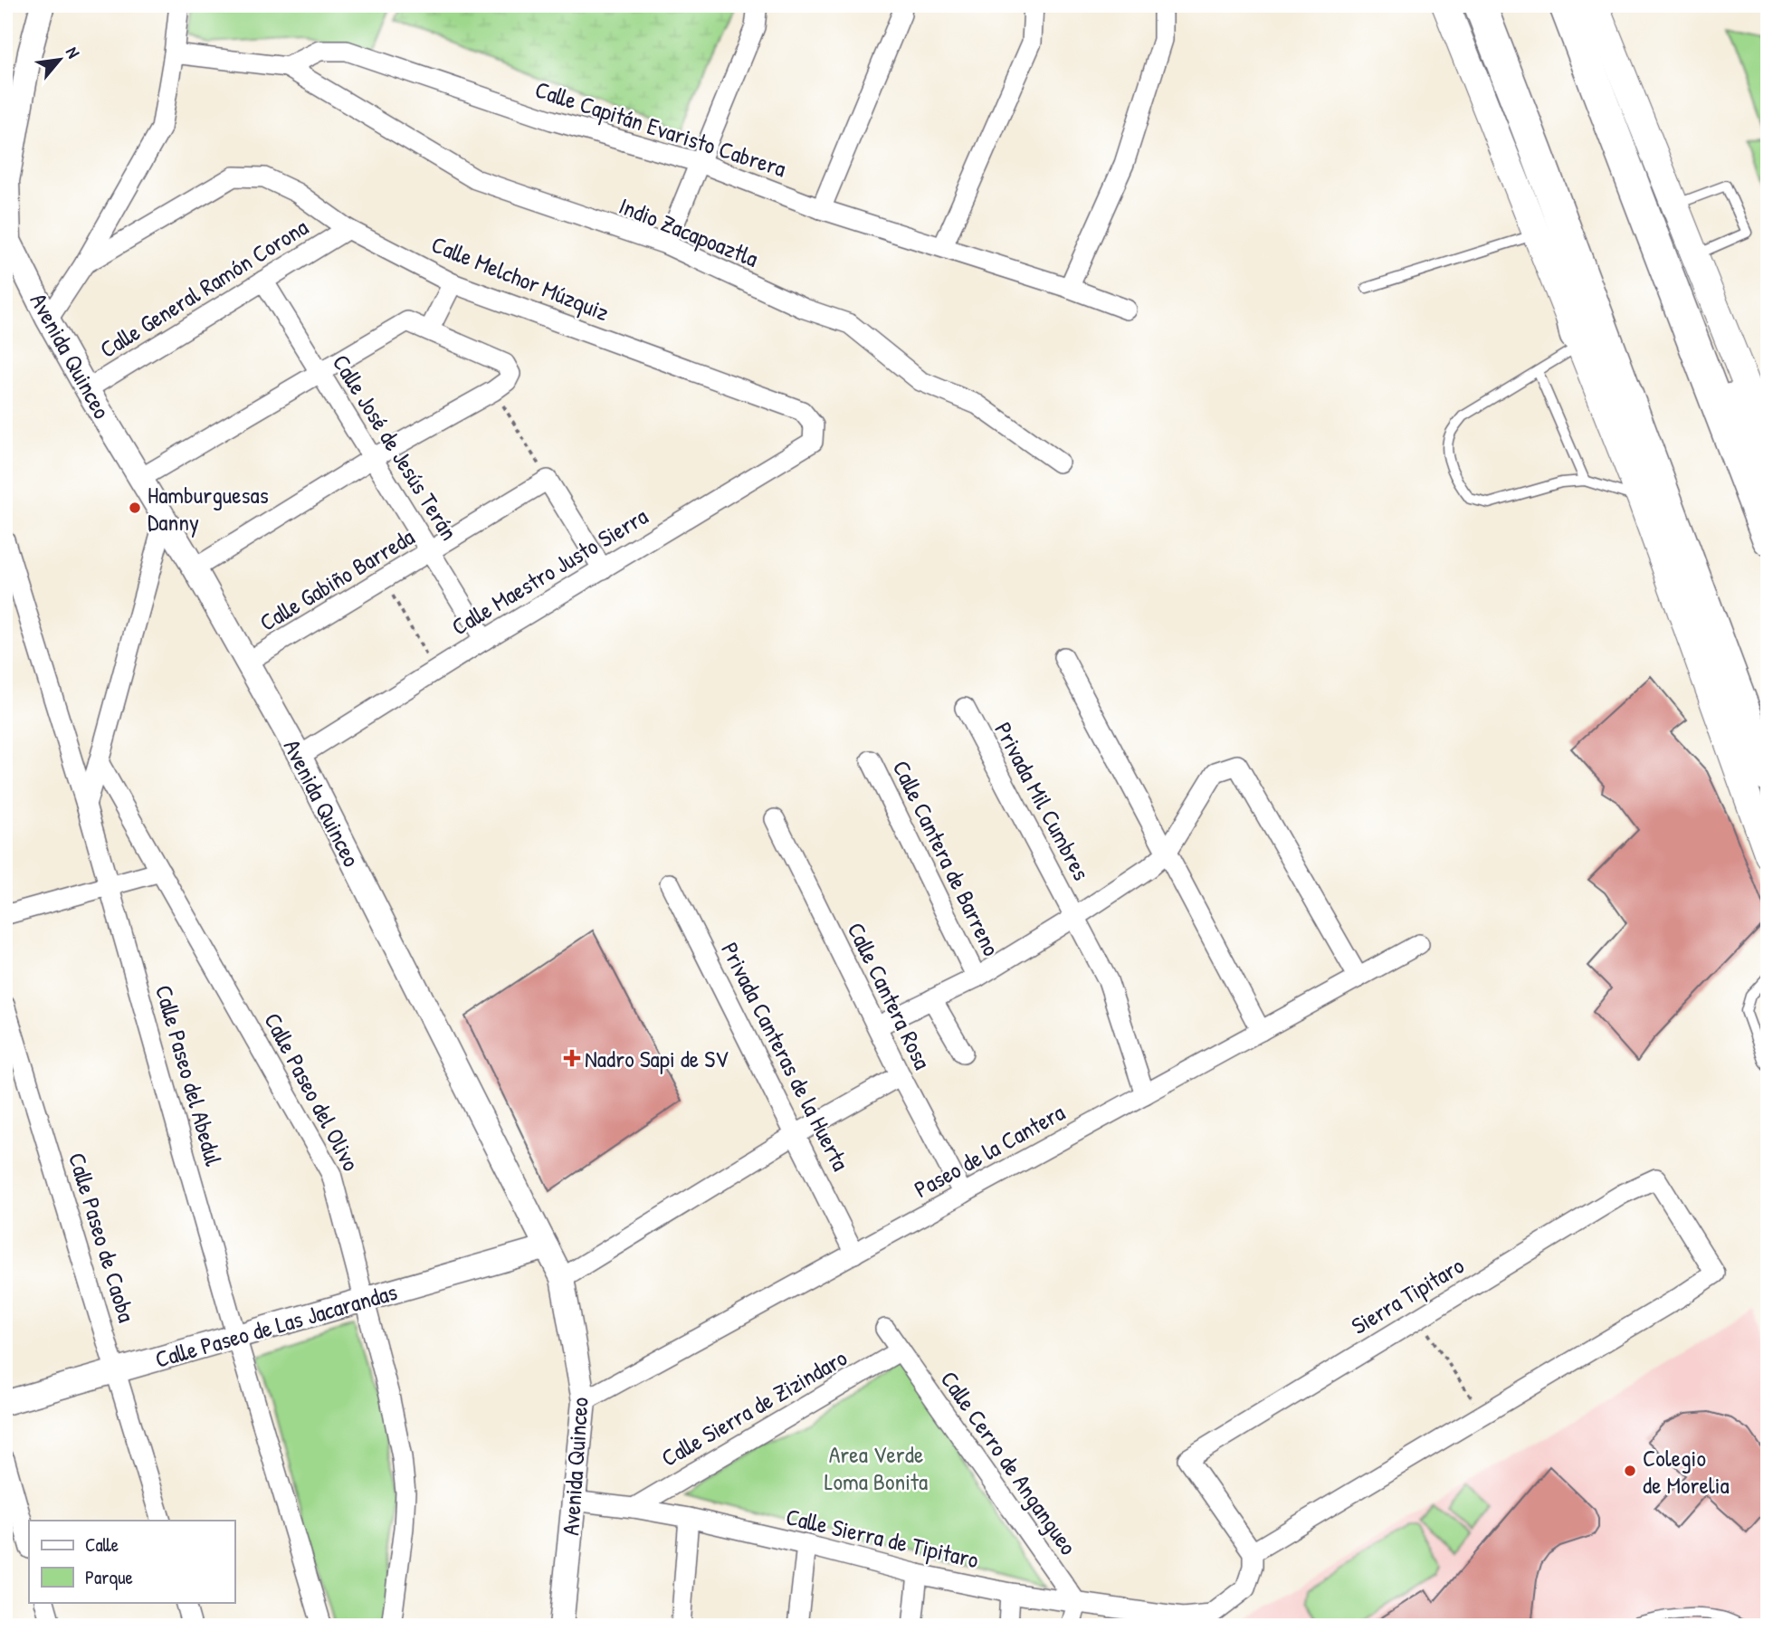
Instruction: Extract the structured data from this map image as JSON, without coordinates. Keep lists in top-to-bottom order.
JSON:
{
  "streets": {
    "street": [
      "Calle Capitán Evaristo Cabrera",
      "Indio Zacapoaztla",
      "Calle Melchor Múzquiz",
      "Calle General Ramón Corona",
      "Avenida Quinceo",
      "Calle José de Jesús Terán",
      "Calle Maestro Justo Sierra",
      "Calle Gabiño Barreda",
      "Privada Mil Cumbres",
      "Calle Cantera de Barreno",
      "Calle Cantera Rosa",
      "Privada Canteras de la Huerta",
      "Calle Paseo del Abedul",
      "Calle Paseo del Olivo",
      "Paseo de la Cantera",
      "Calle Paseo de Caoba",
      "Sierra Tipitaro",
      "Calle Paseo de Las Jacarandas",
      "Calle Sierra de Zizindaro",
      "Calle Cerro de Angangueo",
      "Calle Sierra de Tipitaro"
    ]
  },
  "crossings": [
    ["Calle Capitán Evaristo Cabrera", "Indio Zacapoaztla"],
    ["Calle Melchor Múzquiz", "Calle General Ramón Corona"],
    ["Calle Melchor Múzquiz", "Calle Maestro Justo Sierra"],
    ["Calle General Ramón Corona", "Avenida Quinceo"],
    ["Calle General Ramón Corona", "Calle José de Jesús Terán"],
    ["Avenida Quinceo", "Calle Maestro Justo Sierra"],
    ["Avenida Quinceo", "Calle Gabiño Barreda"],
    ["Avenida Quinceo", "Paseo de la Cantera"],
    ["Avenida Quinceo", "Calle Paseo de Las Jacarandas"],
    ["Avenida Quinceo", "Calle Sierra de Tipitaro"],
    ["Calle José de Jesús Terán", "Calle Maestro Justo Sierra"],
    ["Calle José de Jesús Terán", "Calle Gabiño Barreda"],
    ["Privada Mil Cumbres", "Paseo de la Cantera"],
    ["Calle Cantera Rosa", "Paseo de la Cantera"],
    ["Privada Canteras de la Huerta", "Paseo de la Cantera"],
    ["Calle Paseo del Abedul", "Calle Paseo de Las Jacarandas"],
    ["Calle Paseo del Olivo", "Calle Paseo de Las Jacarandas"],
    ["Calle Paseo de Caoba", "Calle Paseo de Las Jacarandas"],
    ["Sierra Tipitaro", "Calle Sierra de Tipitaro"],
    ["Calle Sierra de Zizindaro", "Calle Cerro de Angangueo"],
    ["Calle Sierra de Zizindaro", "Calle Sierra de Tipitaro"],
    ["Calle Cerro de Angangueo", "Calle Sierra de Tipitaro"]
  ],
  "parks": ["Area Verde Loma Bonita"],
  "places": {
    "other": ["Hamburguesas Danny", "Colegio de Morelia"],
    "health": ["Nadro Sapi de SV"]
  },
  "legend": ["Calle", "Parque"],
  "north": "top right"
}
